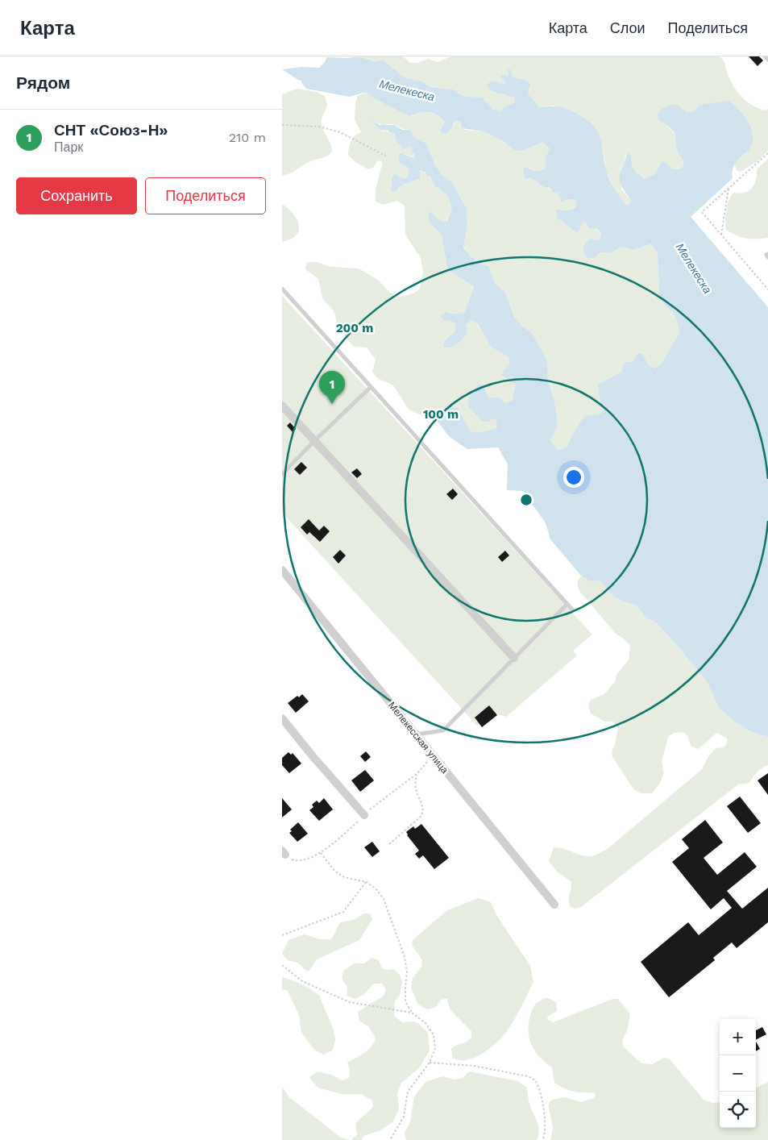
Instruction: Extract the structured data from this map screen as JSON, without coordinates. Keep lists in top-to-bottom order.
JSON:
{
  "streets": {
    "street": ["Мелекесская улица"]
  },
  "water": ["Мелекеска"],
  "page": {
    "header": "Карта",
    "nav": ["Карта", "Слои", "Поделиться"],
    "heading": "Рядом",
    "list": [
      {
        "mark": "1",
        "name": "СНТ «Союз-Н»",
        "note": "Парк",
        "value": "210 m"
      }
    ],
    "buttons": ["Сохранить", "Поделиться"],
    "pins": "1",
    "map_buttons": ["+", "−"]
  },
  "rings": ["200 m", "100 m"]
}
